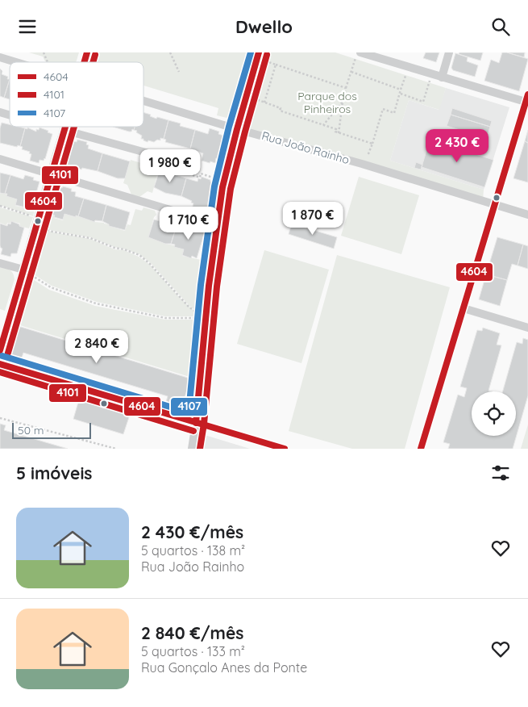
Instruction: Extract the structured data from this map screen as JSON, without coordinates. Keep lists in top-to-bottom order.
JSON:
{
  "streets": {
    "street": ["Rua João Rainho"]
  },
  "parks": ["Parque dos Pinheiros"],
  "lines": ["transit line 4604", "transit line 4107", "transit line 4101"],
  "legend": ["4604", "4101", "4107"],
  "scale_bar": "50 m",
  "page": {
    "header": "Dwello",
    "price": [
      "2 430 €",
      "1 980 €",
      "1 870 €",
      "1 710 €",
      "2 840 €"
    ],
    "scale": "50 m",
    "heading": "5 imóveis",
    "list": [
      {
        "name": "2 430 €/mês",
        "note": "5 quartos · 138 m² · Rua João Rainho"
      },
      {
        "name": "2 840 €/mês",
        "note": "5 quartos · 133 m² · Rua Gonçalo Anes da Ponte"
      }
    ]
  }
}
